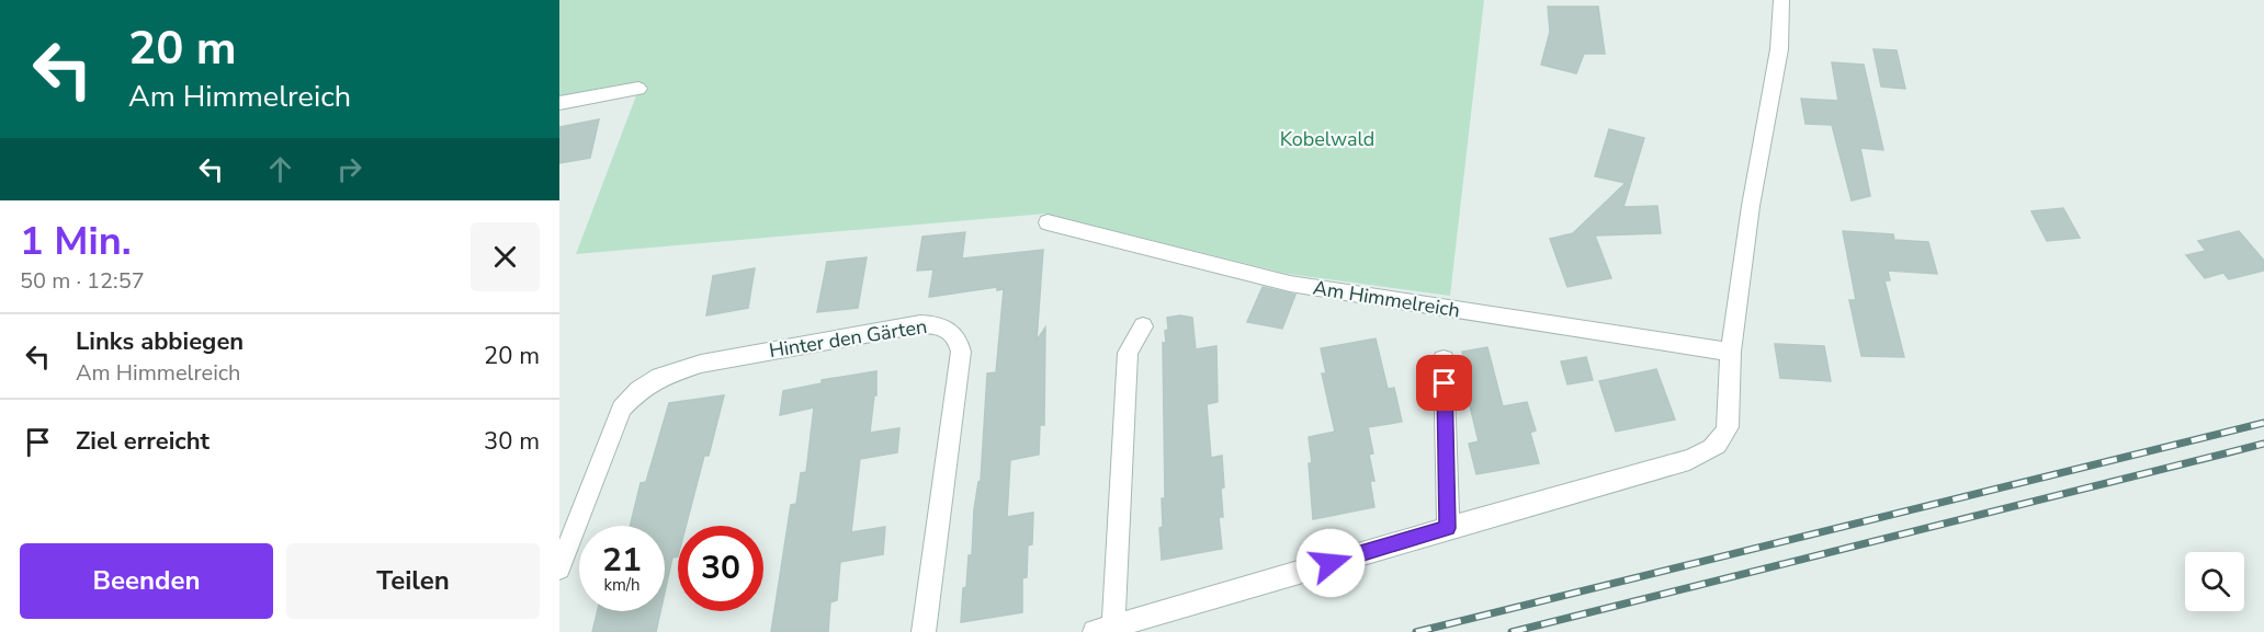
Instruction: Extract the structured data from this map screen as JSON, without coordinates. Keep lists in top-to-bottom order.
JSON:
{
  "streets": {
    "street": ["Am Himmelreich", "Hinter den Gärten"]
  },
  "parks": ["Kobelwald"],
  "page": {
    "turn": ["20 m", "Am Himmelreich"],
    "heading": ["1 Min.", "50 m · 12:57"],
    "list": [
      {
        "name": "Links abbiegen",
        "note": "Am Himmelreich",
        "value": "20 m"
      },
      {
        "name": "Ziel erreicht",
        "value": "30 m"
      }
    ],
    "speed": "21 km/h",
    "limit": "30",
    "buttons": ["Beenden", "Teilen"]
  }
}
